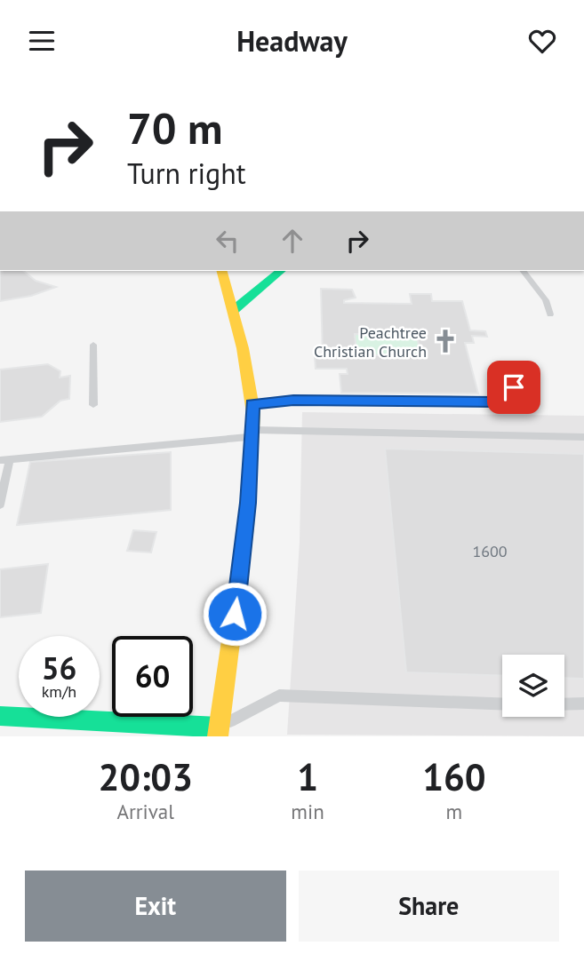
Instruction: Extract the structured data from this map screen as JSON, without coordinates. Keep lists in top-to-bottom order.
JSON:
{
  "places": {
    "church": ["Peachtree Christian Church"]
  },
  "house_numbers": ["1600"],
  "page": {
    "header": "Headway",
    "turn": ["70 m", "Turn right"],
    "speed": "56 km/h",
    "limit": "60",
    "eta": [
      "20:03",
      "Arrival",
      "1",
      "min",
      "160",
      "m"
    ],
    "buttons": ["Exit", "Share"]
  }
}
